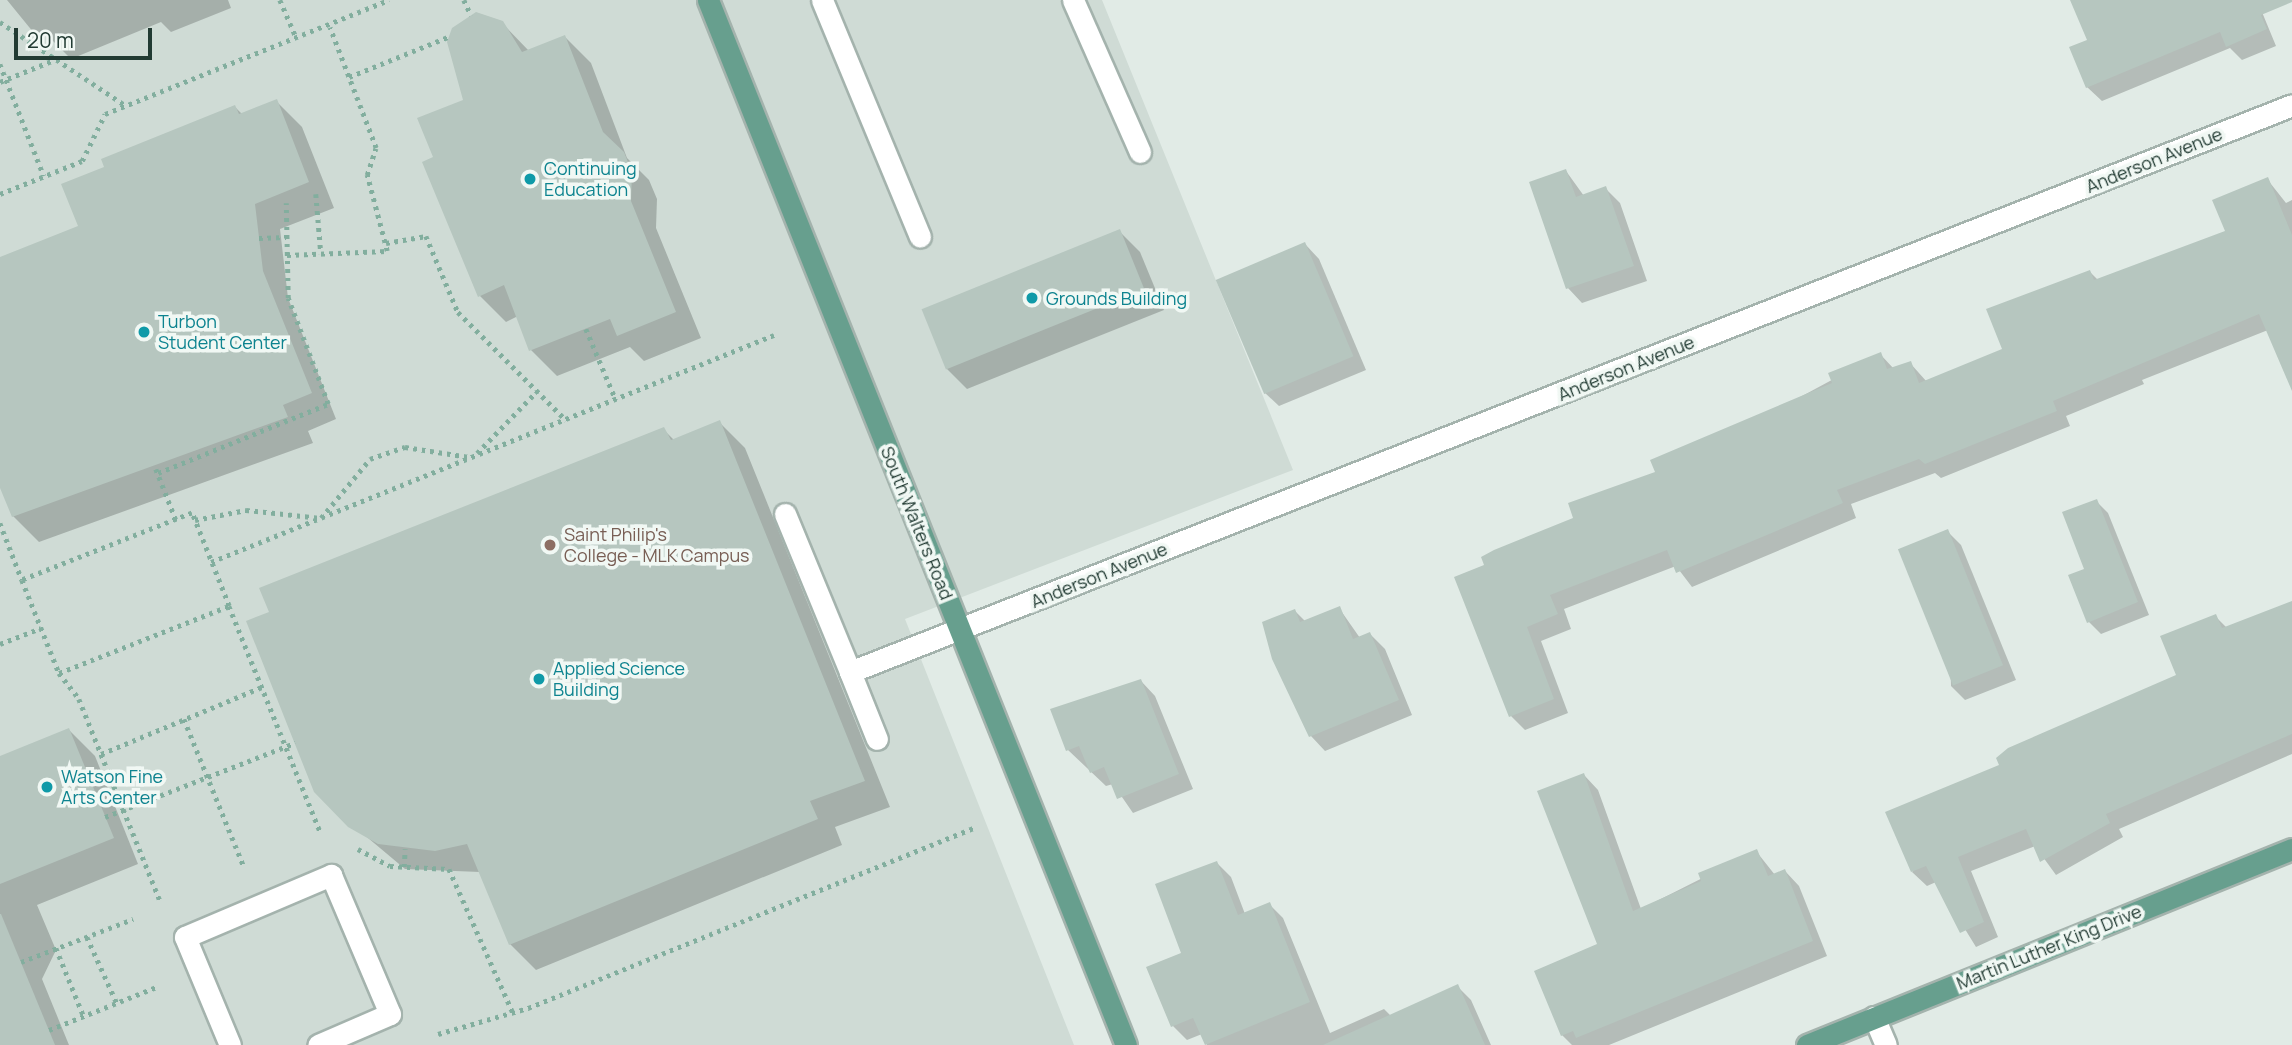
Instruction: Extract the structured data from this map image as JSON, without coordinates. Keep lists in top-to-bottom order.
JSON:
{
  "streets": {
    "main road": ["South Walters Road", "Martin Luther King Drive"],
    "street": ["Anderson Avenue"]
  },
  "crossings": [
    ["Anderson Avenue", "South Walters Road"]
  ],
  "places": [
    "Continuing Education",
    "Grounds Building",
    "Turbon Student Center",
    "Saint Philip's College - MLK Campus",
    "Applied Science Building",
    "Watson Fine Arts Center"
  ],
  "scale_bar": "20 m"
}
